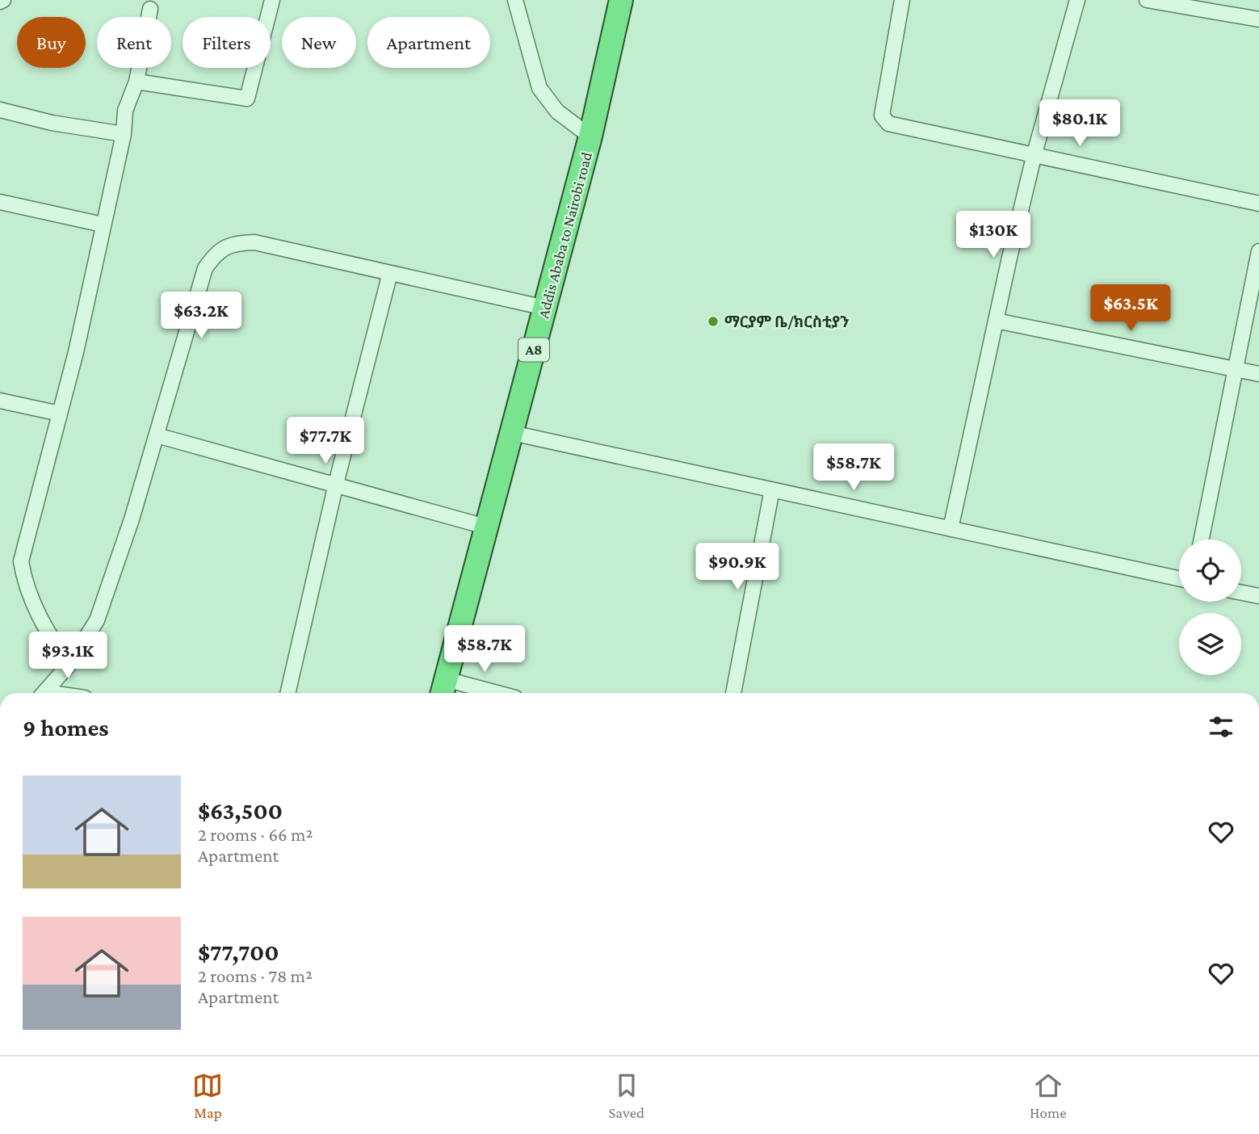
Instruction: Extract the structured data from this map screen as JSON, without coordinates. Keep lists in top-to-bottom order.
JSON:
{
  "streets": {
    "highway": ["Addis Ababa to Nairobi road", "A8"]
  },
  "places": ["ማርያም ቤ/ክርስቲያን"],
  "page": {
    "chip": [
      "Buy",
      "Rent",
      "Filters",
      "New",
      "Apartment"
    ],
    "price": [
      "$80.1K",
      "$130K",
      "$63.5K",
      "$63.2K",
      "$77.7K",
      "$58.7K",
      "$90.9K",
      "$58.7K",
      "$93.1K"
    ],
    "heading": "9 homes",
    "list": [
      {
        "name": "$63,500",
        "note": "2 rooms · 66 m² · Apartment"
      },
      {
        "name": "$77,700",
        "note": "2 rooms · 78 m² · Apartment"
      }
    ],
    "tabs": ["Map", "Saved", "Home"]
  }
}
